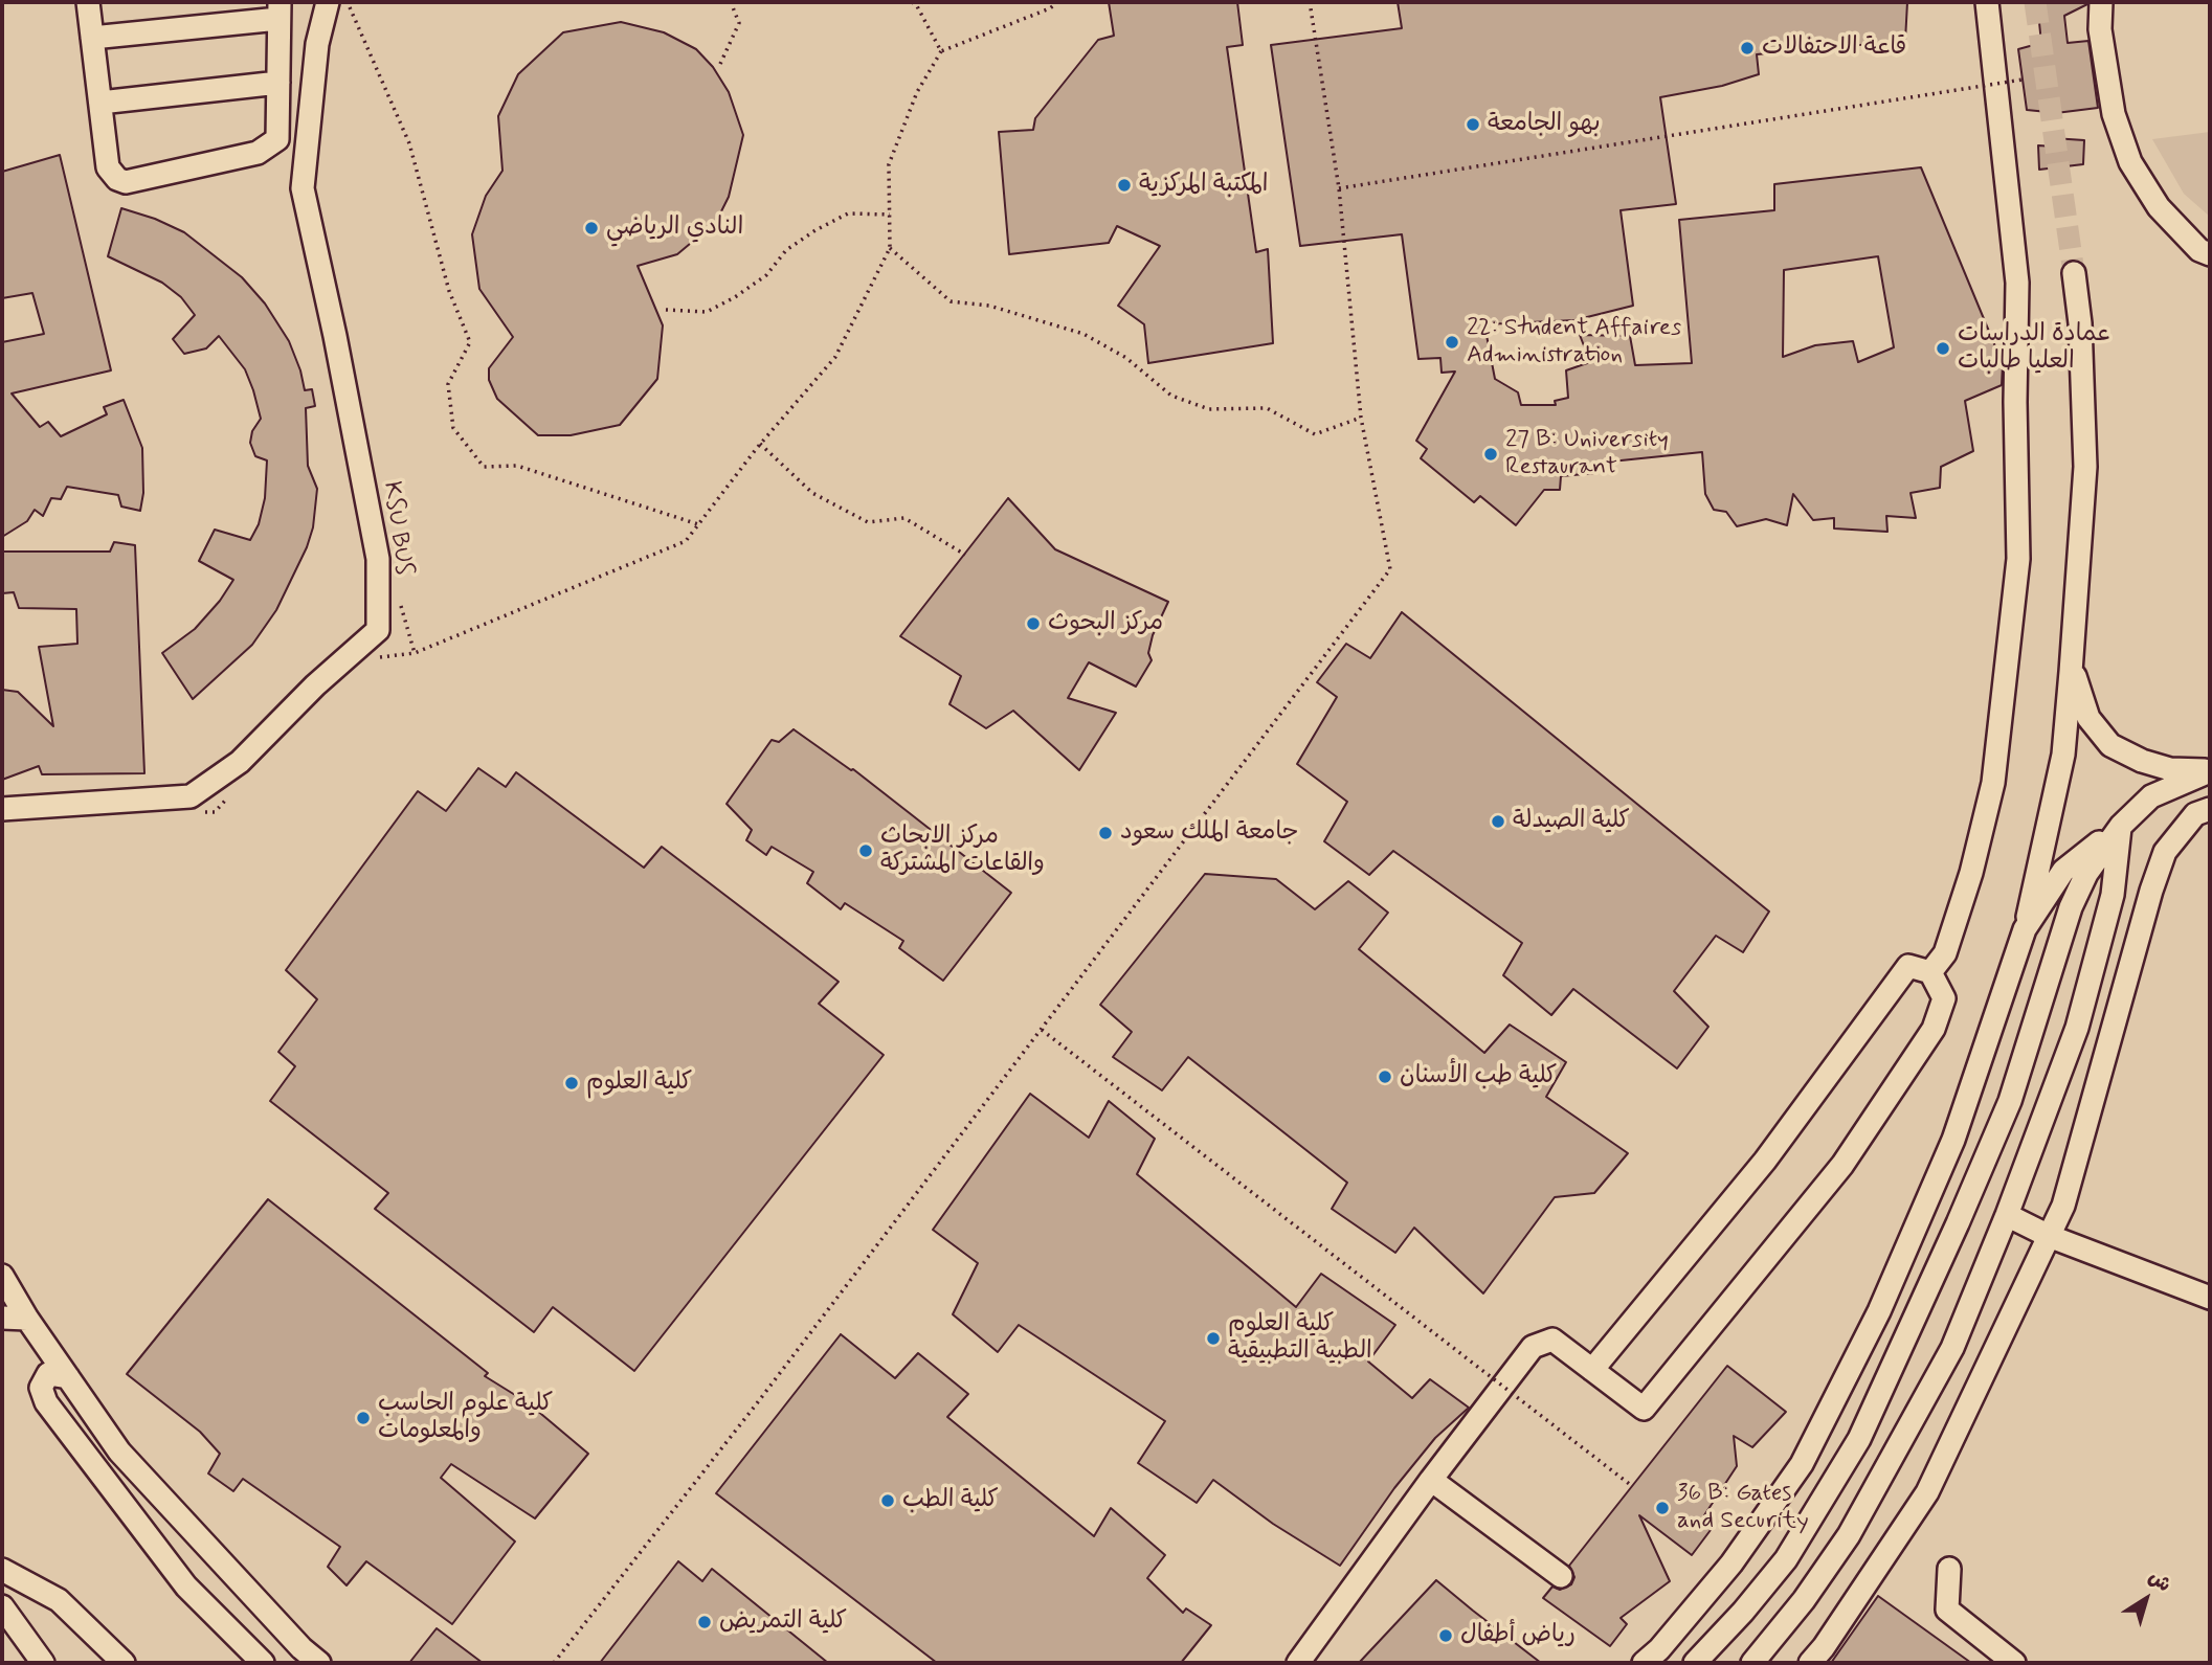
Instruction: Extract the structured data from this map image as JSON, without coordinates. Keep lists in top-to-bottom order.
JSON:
{
  "streets": {
    "lane": ["KSU BUS"]
  },
  "places": [
    "قاعة الاحتفالات",
    "بهو الجامعة",
    "المكتبة المركزية",
    "النادي الرياضي",
    "22: Student Affaires Administration",
    "عمادة الدراسات العليا طالبات",
    "27 B: University Restaurant",
    "مركز البحوث",
    "كلية الصيدلة",
    "جامعة الملك سعود",
    "مركز الابحاث والقاعات المشتركة",
    "كلية طب الأسنان",
    "كلية العلوم",
    "كلية العلوم الطبية التطبيقية",
    "كلية علوم الحاسب والمعلومات",
    "كلية الطب",
    "36 B: Gates and Security",
    "كلية التمريض",
    "رياض أطفال"
  ],
  "north": "top right"
}
